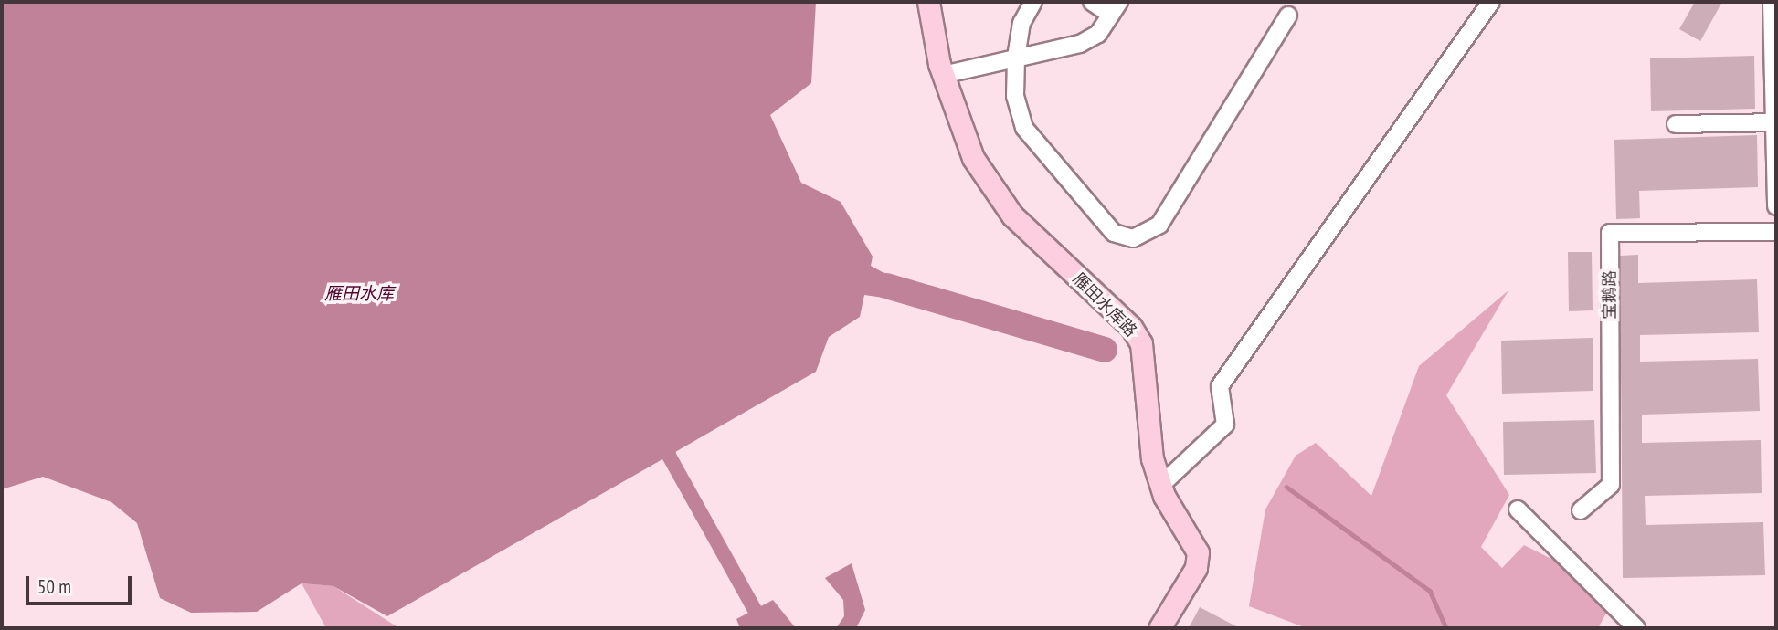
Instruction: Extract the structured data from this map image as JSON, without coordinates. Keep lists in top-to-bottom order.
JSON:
{
  "streets": {
    "main road": ["雁田水库路"],
    "lane": ["宝鹅路"]
  },
  "water": ["雁田水库"],
  "scale_bar": "50 m"
}
